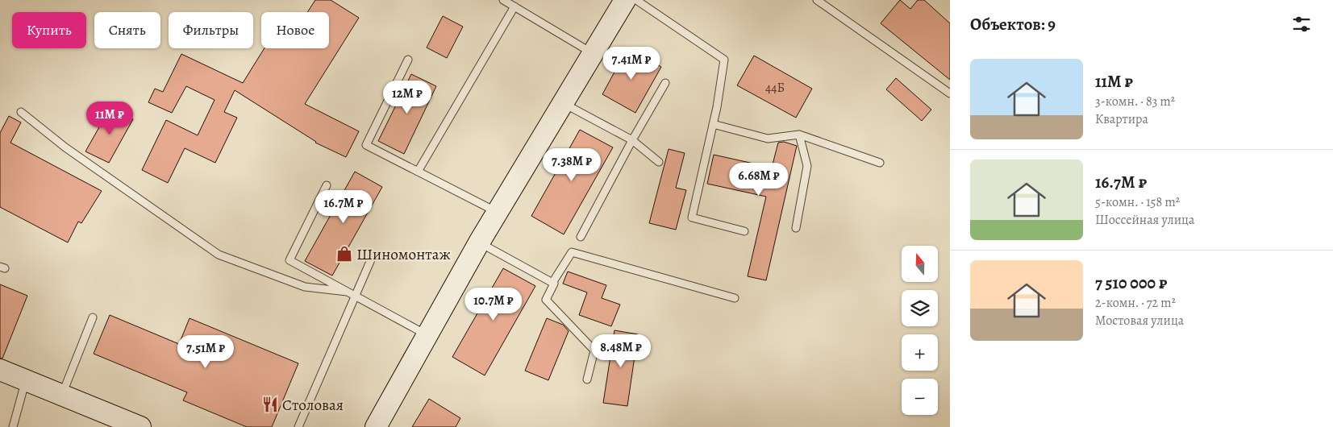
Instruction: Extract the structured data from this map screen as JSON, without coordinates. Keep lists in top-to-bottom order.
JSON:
{
  "places": {
    "shop": ["Шиномонтаж"],
    "restaurant": ["Столовая"]
  },
  "house_numbers": ["44Б"],
  "north": "top",
  "page": {
    "heading": "Объектов: 9",
    "chip": [
      "Купить",
      "Снять",
      "Фильтры",
      "Новое"
    ],
    "price": [
      "7.41M ₽",
      "12M ₽",
      "11M ₽",
      "7.38M ₽",
      "6.68M ₽",
      "16.7M ₽",
      "10.7M ₽",
      "8.48M ₽",
      "7.51M ₽"
    ],
    "list": [
      {
        "name": "11M ₽",
        "note": "3-комн. · 83 m² · Квартира"
      },
      {
        "name": "16.7M ₽",
        "note": "5-комн. · 158 m² · Шоссейная улица"
      },
      {
        "name": "7 510 000 ₽",
        "note": "2-комн. · 72 m² · Мостовая улица"
      }
    ],
    "map_buttons": ["+", "−"]
  }
}
